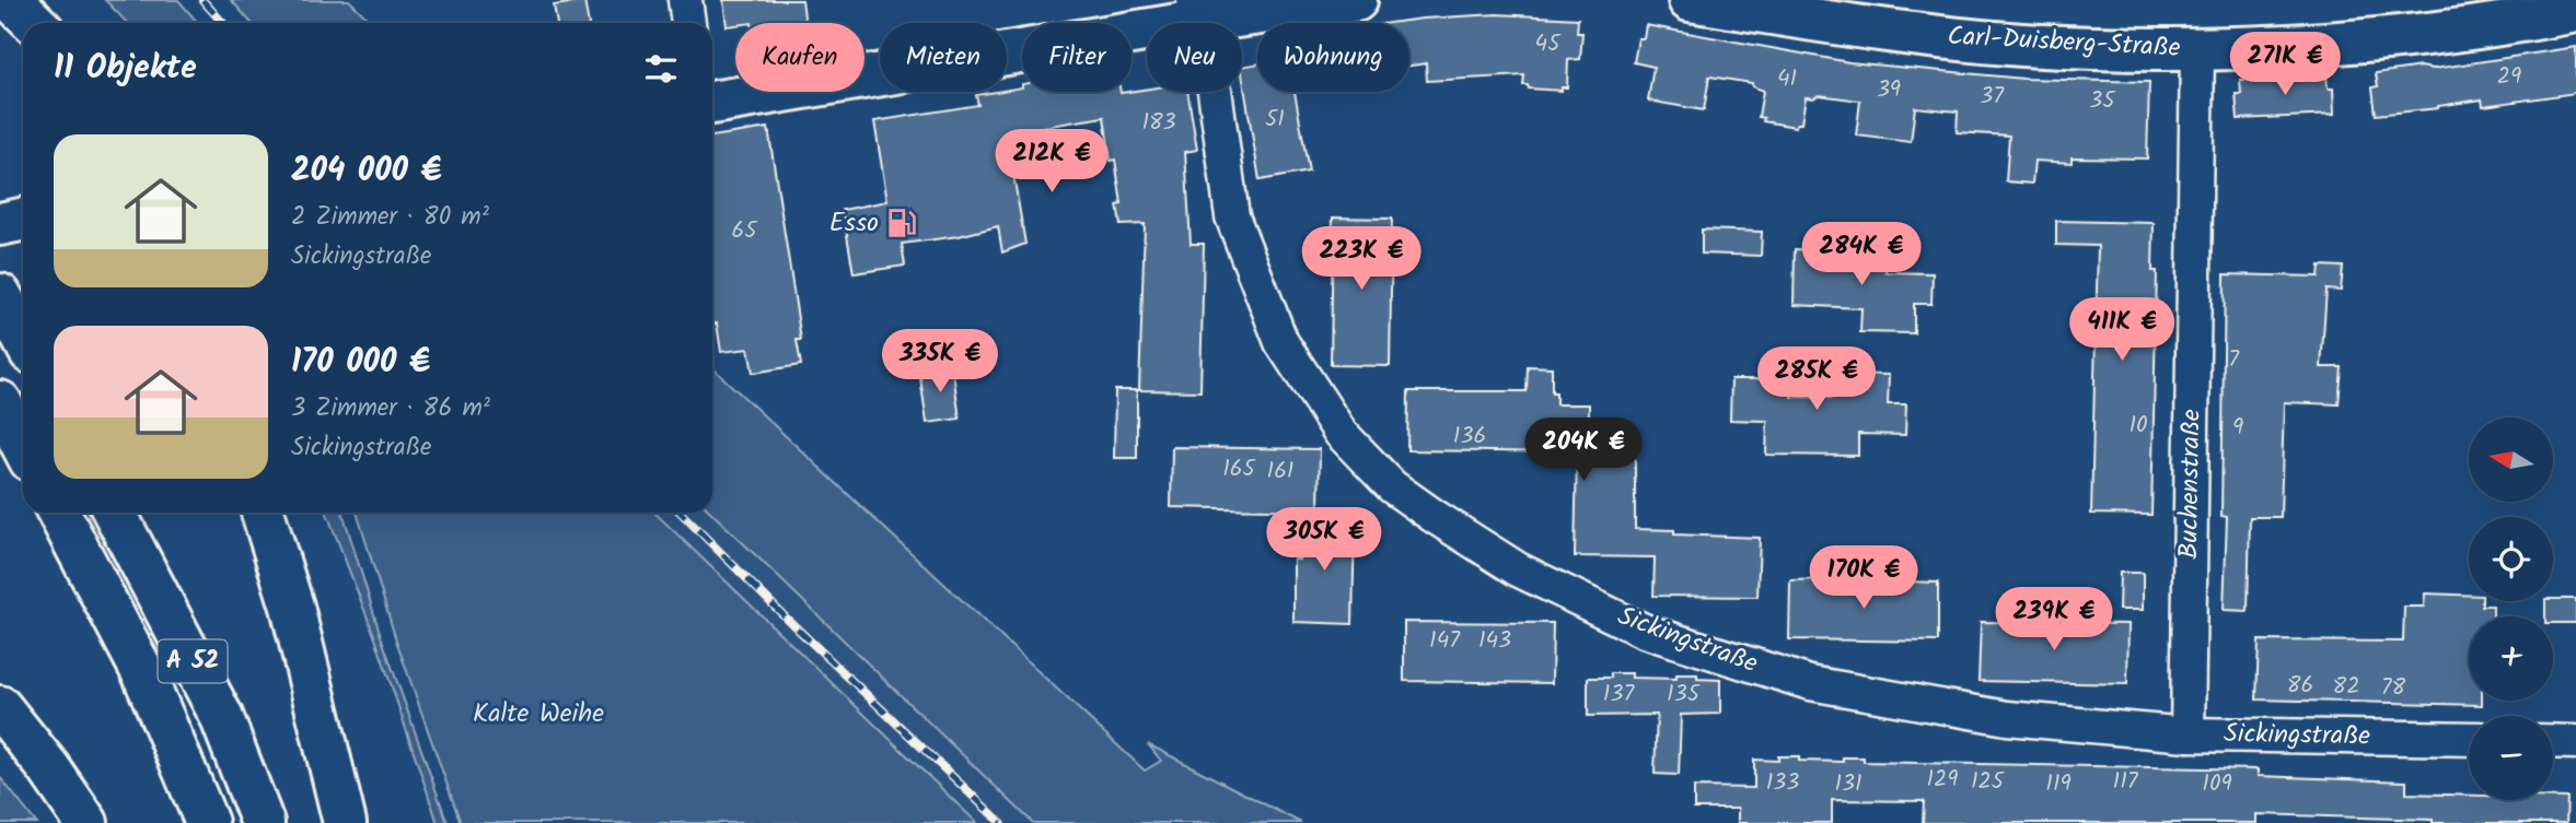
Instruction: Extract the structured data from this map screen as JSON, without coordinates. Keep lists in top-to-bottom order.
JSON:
{
  "streets": {
    "main road": ["Carl-Duisberg-Straße", "A 52"],
    "street": ["Buchenstraße", "Sickingstraße"]
  },
  "crossings": [
    ["Carl-Duisberg-Straße", "Buchenstraße"],
    ["Buchenstraße", "Sickingstraße"]
  ],
  "parks": ["Kalte Weihe"],
  "places": {
    "fuel station": ["Esso"]
  },
  "house_numbers": [
    "45",
    "29",
    "41",
    "39",
    "37",
    "35",
    "51",
    "183",
    "65",
    "7",
    "10",
    "9",
    "136",
    "165",
    "161",
    "147",
    "143",
    "86",
    "82",
    "78",
    "137",
    "135",
    "129",
    "125",
    "117",
    "133",
    "131",
    "119",
    "109"
  ],
  "north": "left",
  "page": {
    "chip": [
      "Kaufen",
      "Mieten",
      "Filter",
      "Neu",
      "Wohnung"
    ],
    "heading": "11 Objekte",
    "price": [
      "271K €",
      "212K €",
      "284K €",
      "223K €",
      "411K €",
      "335K €",
      "285K €",
      "204K €",
      "305K €",
      "170K €",
      "239K €"
    ],
    "list": [
      {
        "name": "204 000 €",
        "note": "2 Zimmer · 80 m² · Sickingstraße"
      },
      {
        "name": "170 000 €",
        "note": "3 Zimmer · 86 m² · Sickingstraße"
      }
    ],
    "map_buttons": ["+", "−"]
  }
}
